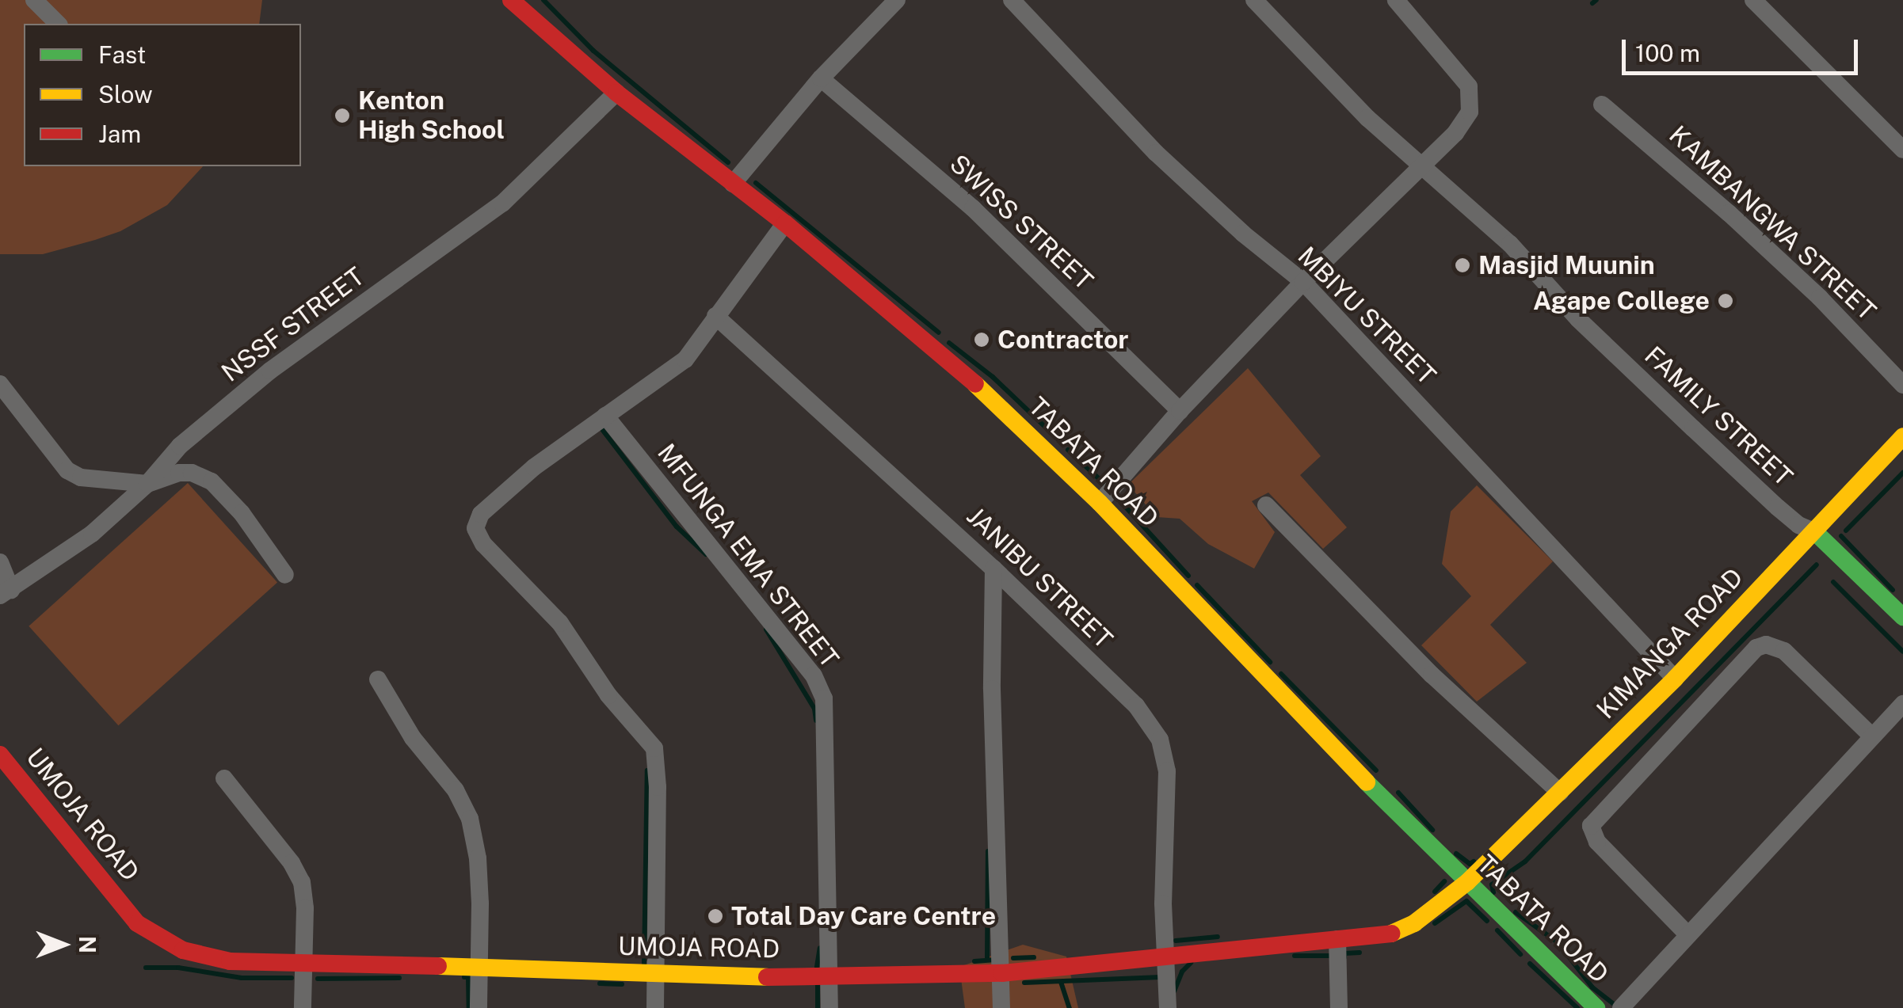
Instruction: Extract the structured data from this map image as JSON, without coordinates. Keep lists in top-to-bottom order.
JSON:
{
  "streets": {
    "street": [
      "SWISS STREET",
      "KAMBANGWA STREET",
      "MBIYU STREET",
      "NSSF STREET",
      "FAMILY STREET",
      "TABATA ROAD",
      "MFUNGA EMA STREET",
      "JANIBU STREET",
      "KIMANGA ROAD",
      "UMOJA ROAD"
    ]
  },
  "crossings": [
    ["MBIYU STREET", "KIMANGA ROAD"],
    ["NSSF STREET", "TABATA ROAD"],
    ["FAMILY STREET", "KIMANGA ROAD"],
    ["TABATA ROAD", "KIMANGA ROAD"],
    ["TABATA ROAD", "UMOJA ROAD"],
    ["MFUNGA EMA STREET", "UMOJA ROAD"],
    ["JANIBU STREET", "UMOJA ROAD"],
    ["KIMANGA ROAD", "UMOJA ROAD"]
  ],
  "places": [
    "Kenton High School",
    "Masjid Muunin",
    "Agape College",
    "Contractor",
    "Total Day Care Centre"
  ],
  "legend": ["Fast", "Slow", "Jam"],
  "scale_bar": "100 m",
  "north": "right"
}
